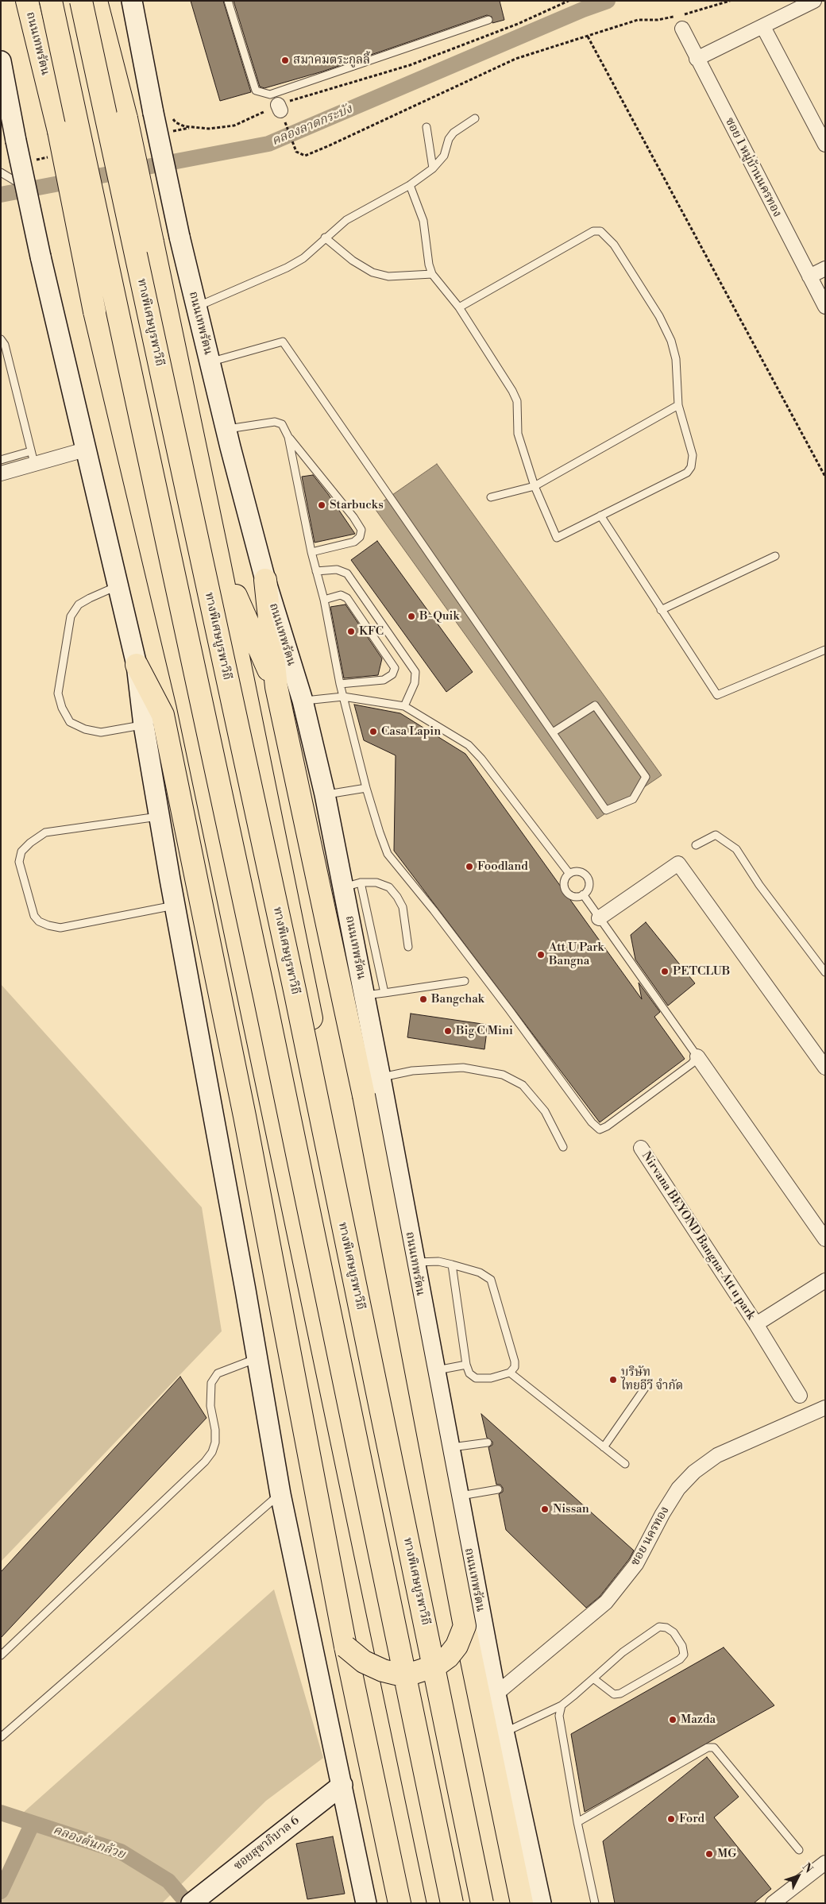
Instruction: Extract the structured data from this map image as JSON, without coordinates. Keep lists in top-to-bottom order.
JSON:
{
  "streets": {
    "highway": ["ถนนเทพรัตน", "ทางพิเศษบูรพาวิถี"],
    "main road": ["ซอยสุขาภิบาล 6"],
    "street": ["ซอย 1 หมู่บ้านนครทอง", "Nirvana BEYOND Bangna-Att u park", "ซอย นครทอง"]
  },
  "crossings": [
    ["ถนนเทพรัตน", "ซอย นครทอง"]
  ],
  "water": ["คลองลาดกระบัง", "คลองต้นกล้วย"],
  "places": [
    "สมาคมตระกูลลี้",
    "Starbucks",
    "B-Quik",
    "KFC",
    "Casa Lapin",
    "Foodland",
    "Att U Park Bangna",
    "PETCLUB",
    "Bangchak",
    "Big C Mini",
    "บริษัท ไทยอีวี จำกัด",
    "Nissan",
    "Mazda",
    "Ford",
    "MG"
  ],
  "north": "top right"
}
